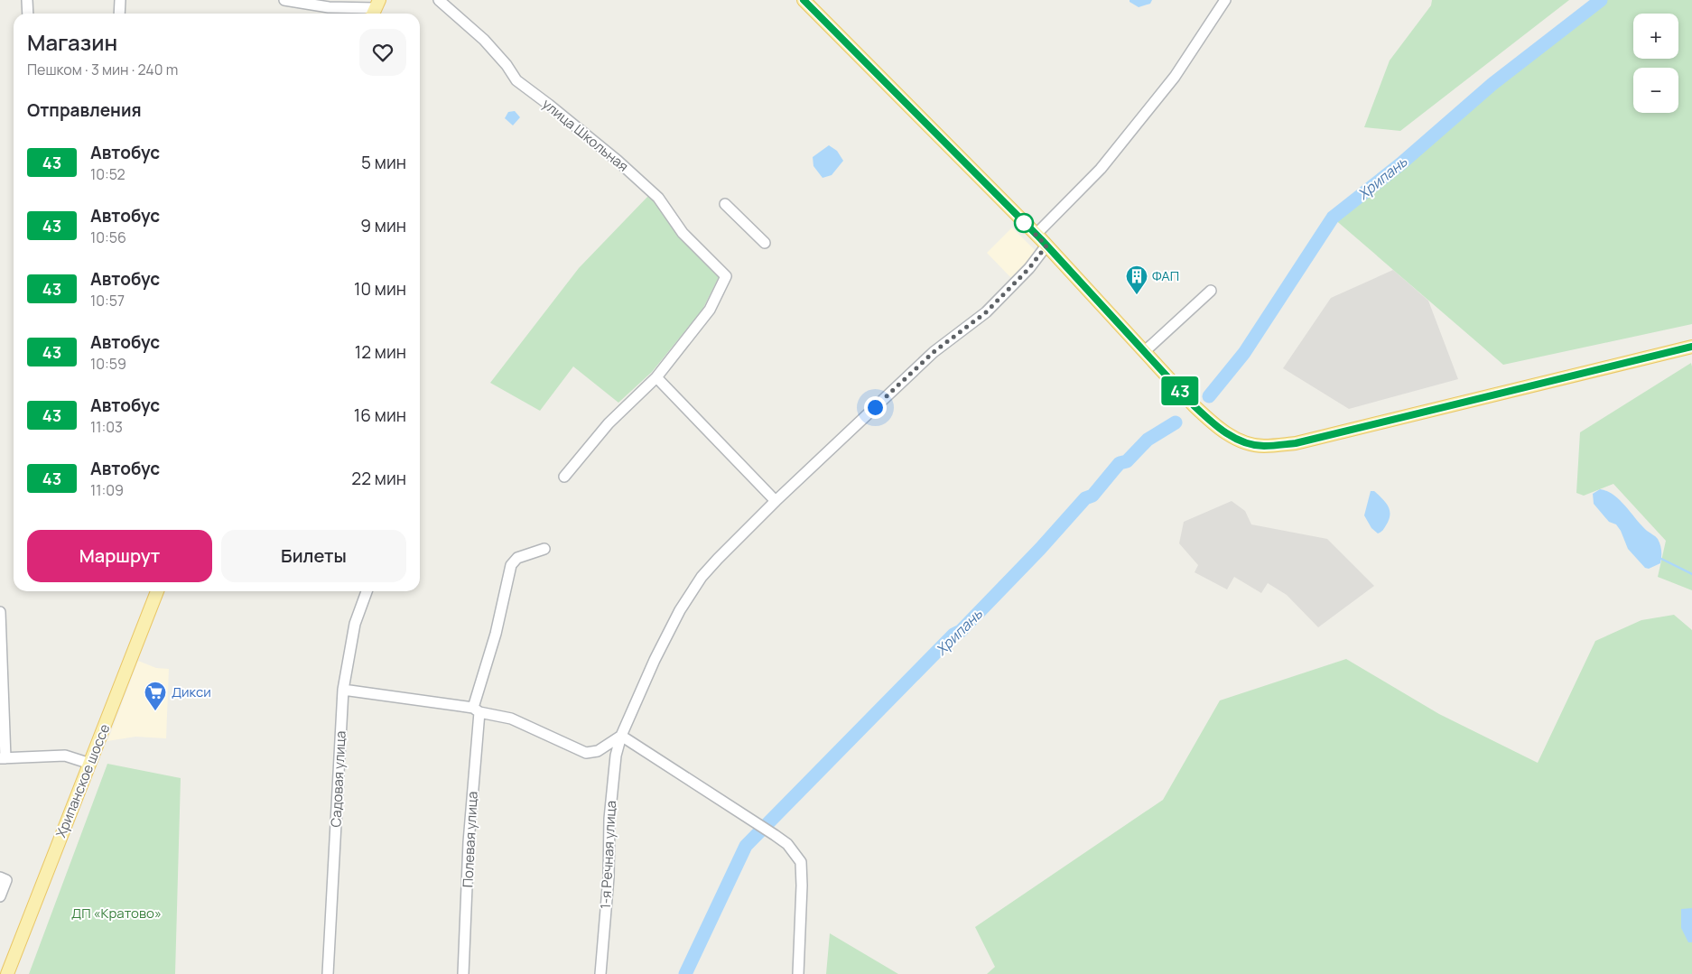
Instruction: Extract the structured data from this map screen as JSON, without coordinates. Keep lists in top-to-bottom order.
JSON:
{
  "streets": {
    "main road": ["Хрипанское шоссе"],
    "street": [
      "улица Школьная",
      "Садовая улица",
      "Полевая улица",
      "1-я Речная улица"
    ]
  },
  "water": ["Хрипань"],
  "parks": ["ДП «Кратово»"],
  "places": {
    "building": ["ФАП"],
    "supermarket": ["Дикси"]
  },
  "lines": ["bus line 43"],
  "page": {
    "on_map": "43",
    "map_buttons": ["+", "−"],
    "heading": [
      ["Магазин", "Пешком · 3 мин · 240 m"],
      "Отправления"
    ],
    "list": [
      {
        "mark": "43",
        "name": "Автобус",
        "note": "10:52",
        "value": "5 мин"
      },
      {
        "mark": "43",
        "name": "Автобус",
        "note": "10:56",
        "value": "9 мин"
      },
      {
        "mark": "43",
        "name": "Автобус",
        "note": "10:57",
        "value": "10 мин"
      },
      {
        "mark": "43",
        "name": "Автобус",
        "note": "10:59",
        "value": "12 мин"
      },
      {
        "mark": "43",
        "name": "Автобус",
        "note": "11:03",
        "value": "16 мин"
      },
      {
        "mark": "43",
        "name": "Автобус",
        "note": "11:09",
        "value": "22 мин"
      }
    ],
    "buttons": ["Маршрут", "Билеты"]
  }
}
